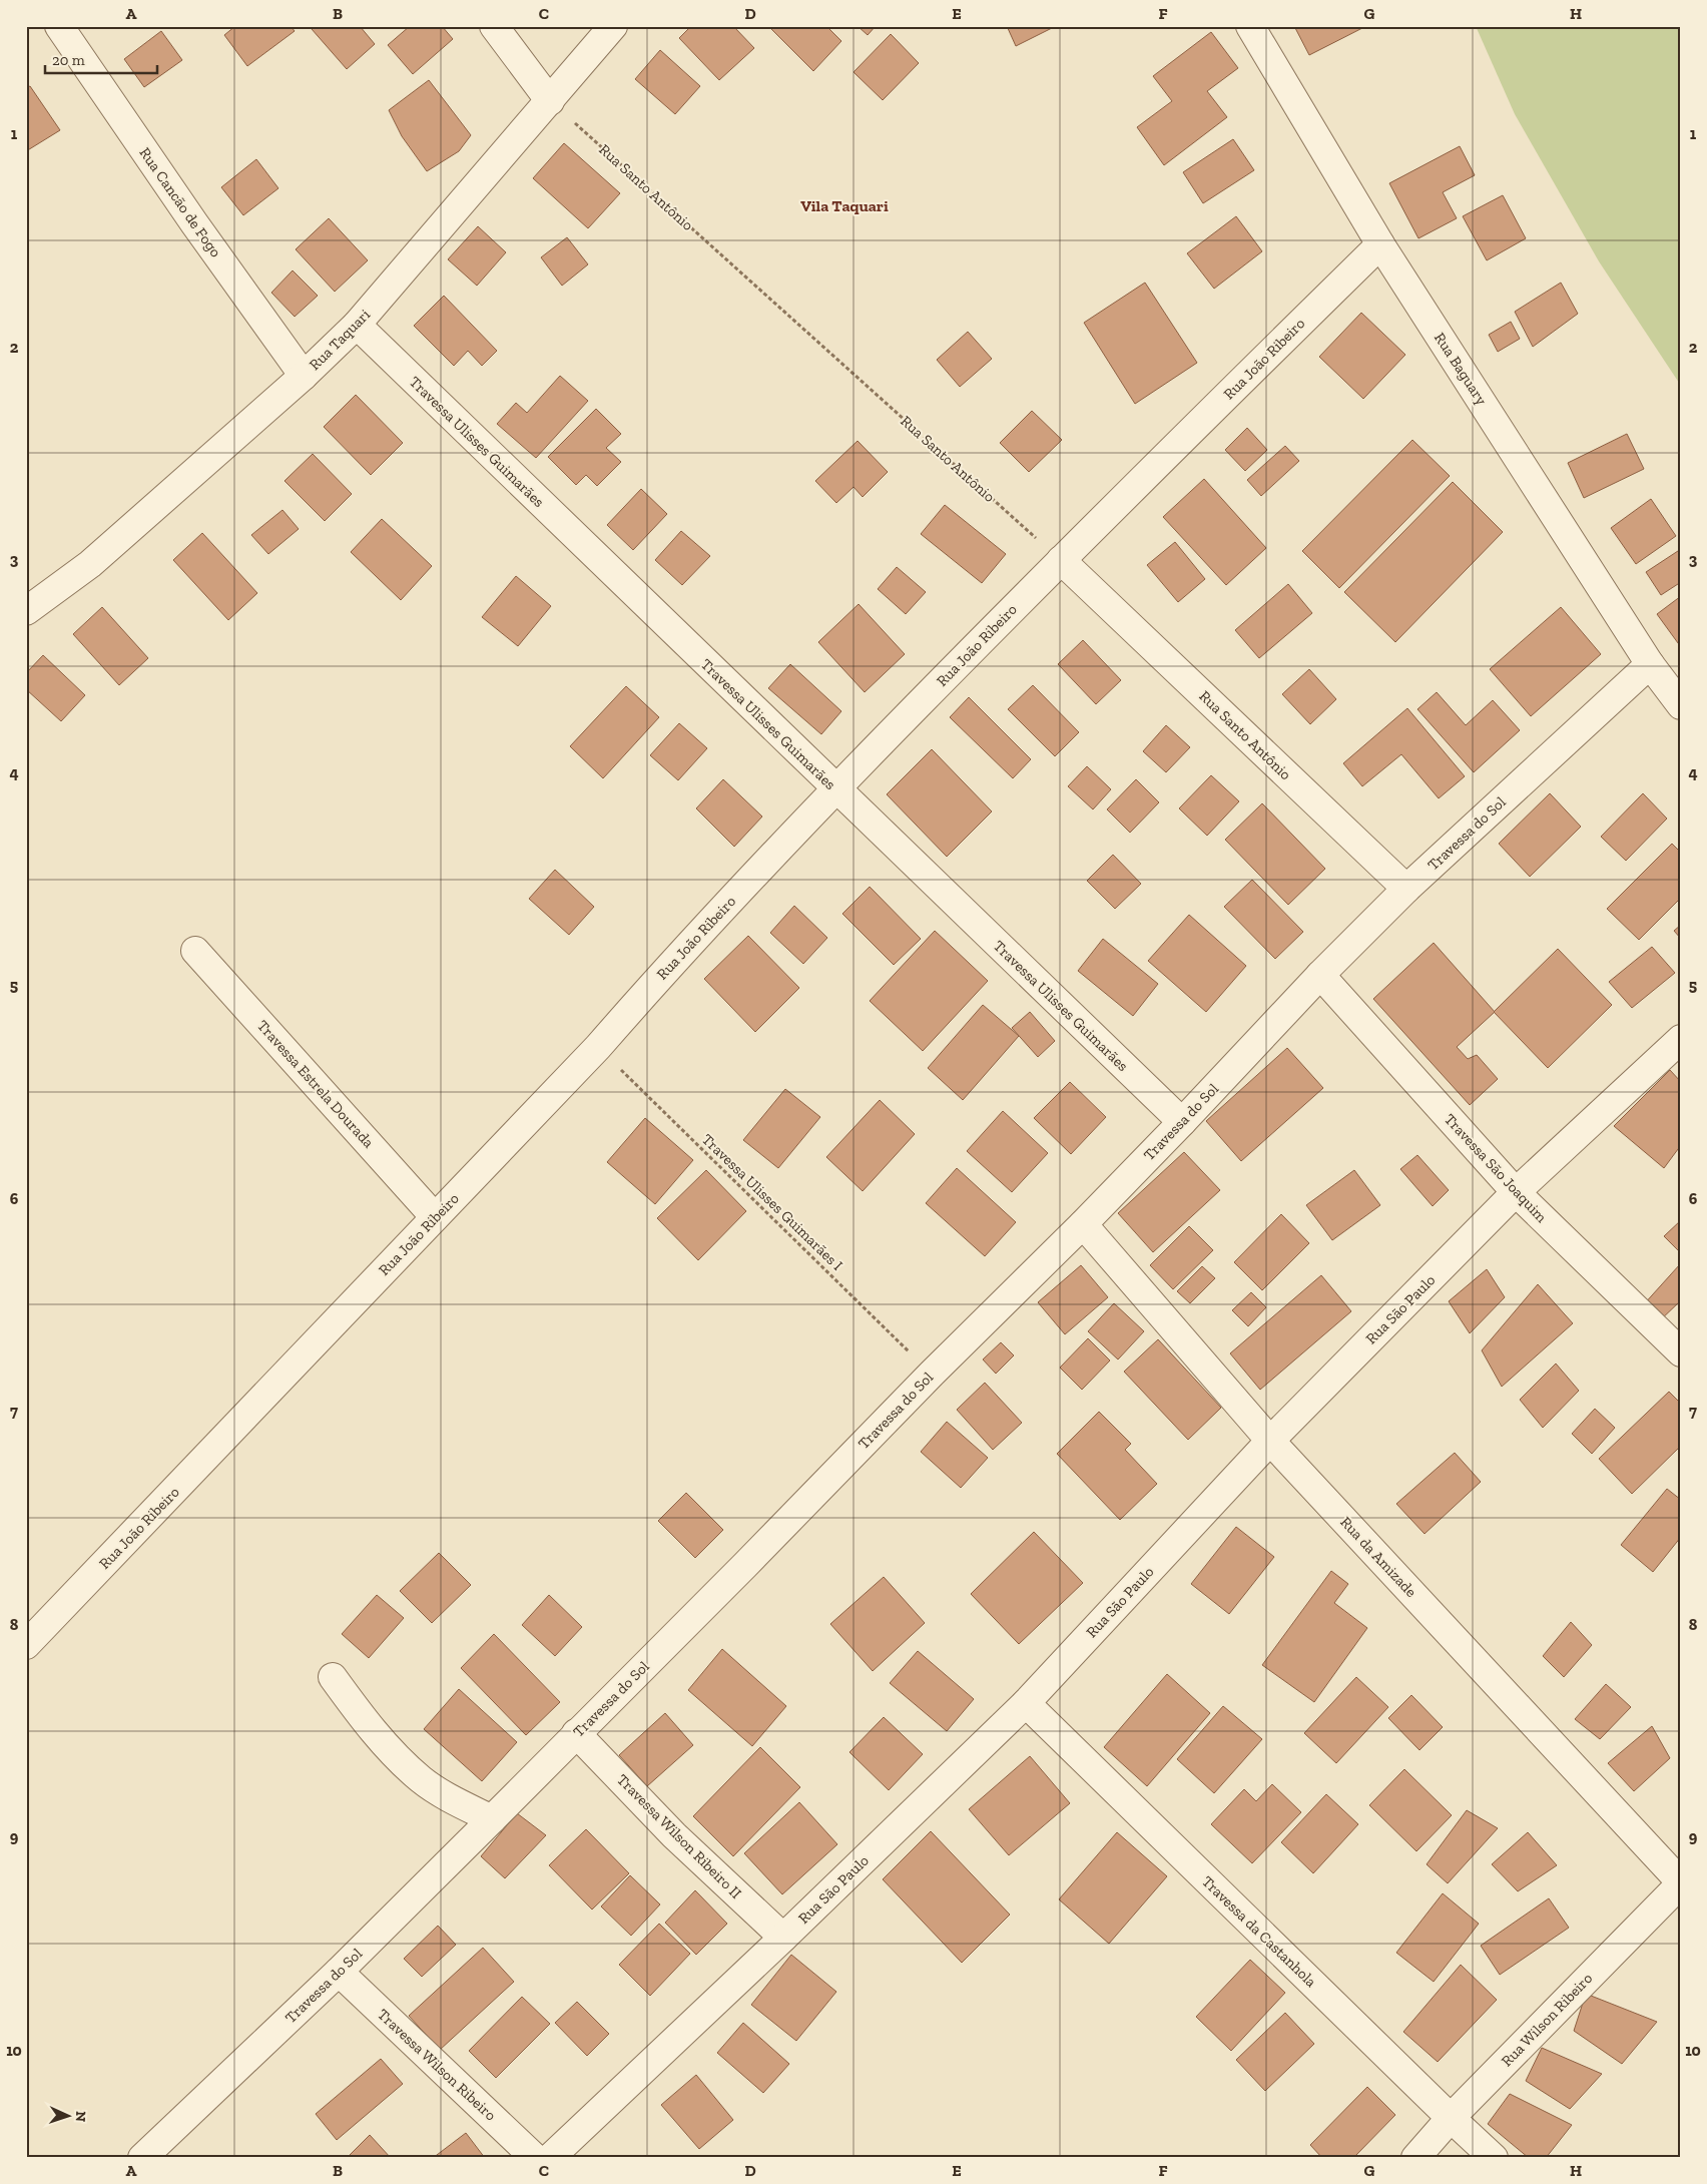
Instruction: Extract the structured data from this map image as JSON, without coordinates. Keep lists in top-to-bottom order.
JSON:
{
  "streets": {
    "street": [
      "Rua Santo Antônio",
      "Rua Cancão de Fogo",
      "Rua Taquari",
      "Rua João Ribeiro",
      "Rua Baguary",
      "Travessa Ulisses Guimarães",
      "Travessa do Sol",
      "Travessa Estrela Dourada",
      "Travessa São Joaquim",
      "Rua São Paulo",
      "Rua da Amizade",
      "Travessa Wilson Ribeiro II",
      "Travessa da Castanhola",
      "Rua Wilson Ribeiro",
      "Travessa Wilson Ribeiro"
    ],
    "path": ["Travessa Ulisses Guimarães I"]
  },
  "crossings": [
    ["Rua Santo Antônio", "Rua Taquari"],
    ["Rua Santo Antônio", "Rua João Ribeiro"],
    ["Rua Santo Antônio", "Travessa do Sol"],
    ["Rua Cancão de Fogo", "Rua Taquari"],
    ["Rua Taquari", "Travessa Ulisses Guimarães"],
    ["Rua João Ribeiro", "Rua Baguary"],
    ["Rua João Ribeiro", "Travessa Ulisses Guimarães"],
    ["Rua João Ribeiro", "Travessa Estrela Dourada"],
    ["Rua João Ribeiro", "Travessa Ulisses Guimarães I"],
    ["Rua Baguary", "Travessa do Sol"],
    ["Travessa Ulisses Guimarães", "Travessa do Sol"],
    ["Travessa do Sol", "Travessa São Joaquim"],
    ["Travessa do Sol", "Travessa Ulisses Guimarães I"],
    ["Travessa do Sol", "Rua da Amizade"],
    ["Travessa do Sol", "Travessa Wilson Ribeiro II"],
    ["Travessa do Sol", "Travessa Wilson Ribeiro"],
    ["Travessa São Joaquim", "Rua São Paulo"],
    ["Rua São Paulo", "Rua da Amizade"],
    ["Rua São Paulo", "Travessa Wilson Ribeiro II"],
    ["Rua São Paulo", "Travessa da Castanhola"],
    ["Rua da Amizade", "Rua Wilson Ribeiro"],
    ["Travessa da Castanhola", "Rua Wilson Ribeiro"]
  ],
  "districts": ["Vila Taquari"],
  "scale_bar": "20 m",
  "north": "right",
  "grid": {
    "columns": [
      "A",
      "B",
      "C",
      "D",
      "E",
      "F",
      "G",
      "H"
    ],
    "rows": [
      "1",
      "2",
      "3",
      "4",
      "5",
      "6",
      "7",
      "8",
      "9",
      "10"
    ]
  }
}
